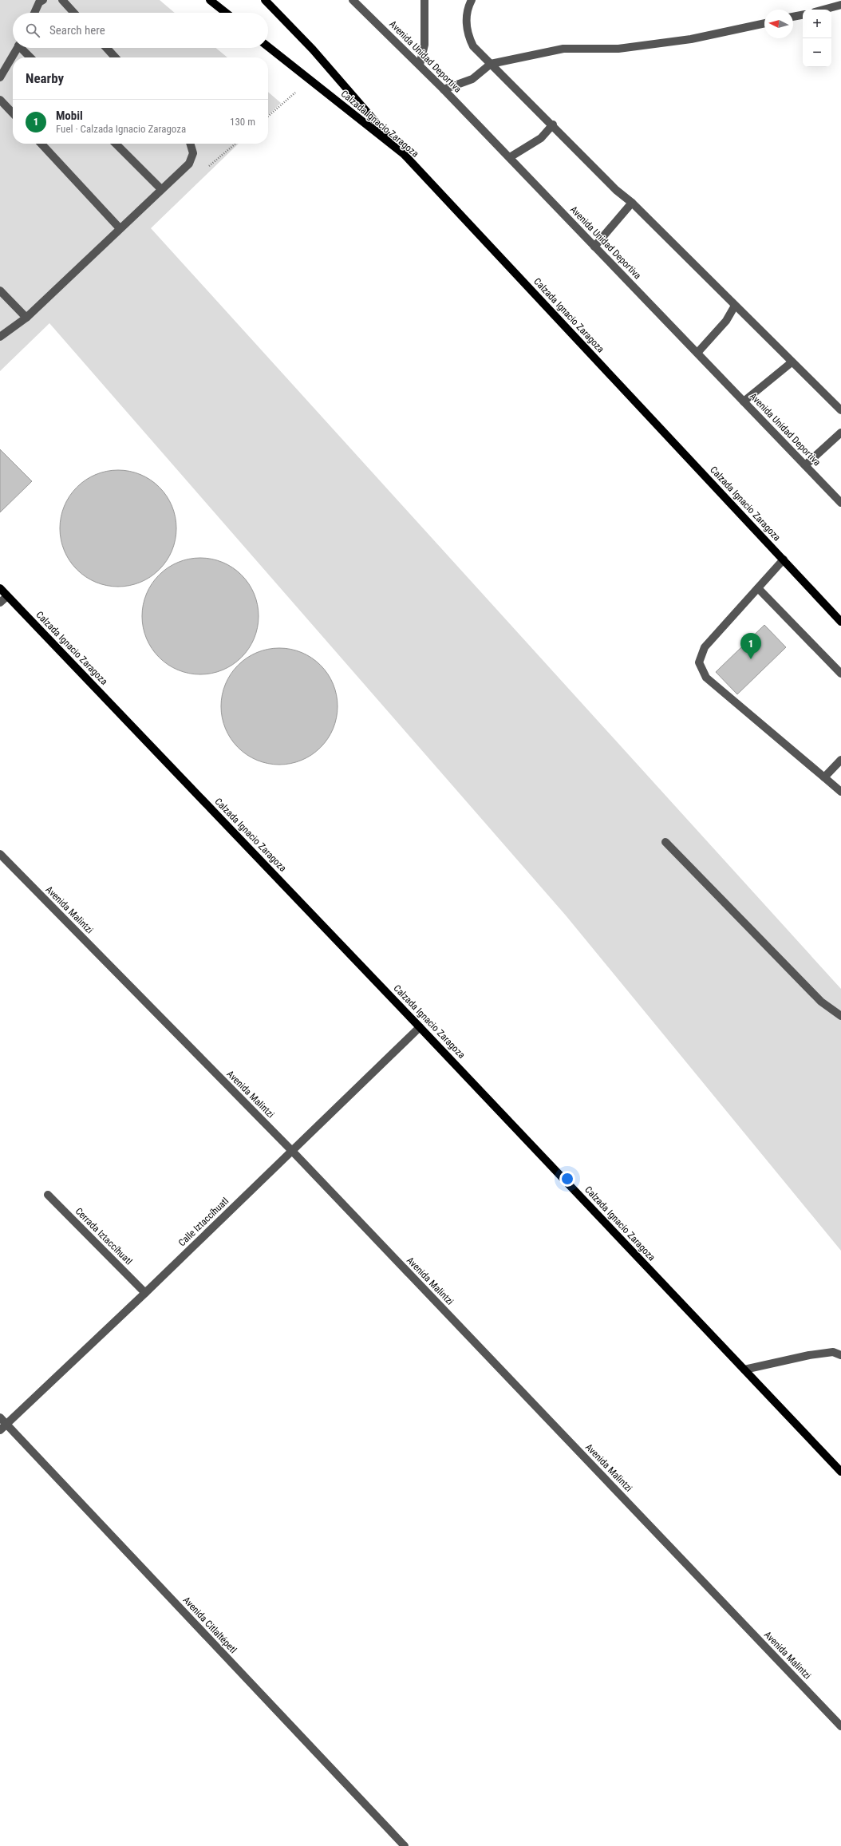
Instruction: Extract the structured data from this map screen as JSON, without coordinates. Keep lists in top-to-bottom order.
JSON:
{
  "streets": {
    "main road": ["Calzada Ignacio Zaragoza"],
    "street": [
      "Avenida Unidad Deportiva",
      "Avenida Malintzi",
      "Calle Iztaccíhuatl",
      "Cerrada Iztaccíhuatl",
      "Avenida Citlaltépetl"
    ]
  },
  "crossings": [
    ["Calzada Ignacio Zaragoza", "Calle Iztaccíhuatl"],
    ["Avenida Malintzi", "Calle Iztaccíhuatl"],
    ["Calle Iztaccíhuatl", "Cerrada Iztaccíhuatl"],
    ["Calle Iztaccíhuatl", "Avenida Citlaltépetl"]
  ],
  "north": "left",
  "page": {
    "map_buttons": ["+", "−"],
    "search": "Search here",
    "heading": "Nearby",
    "list": [
      {
        "mark": "1",
        "name": "Mobil",
        "note": "Fuel · Calzada Ignacio Zaragoza",
        "value": "130 m"
      }
    ],
    "pins": "1"
  }
}
